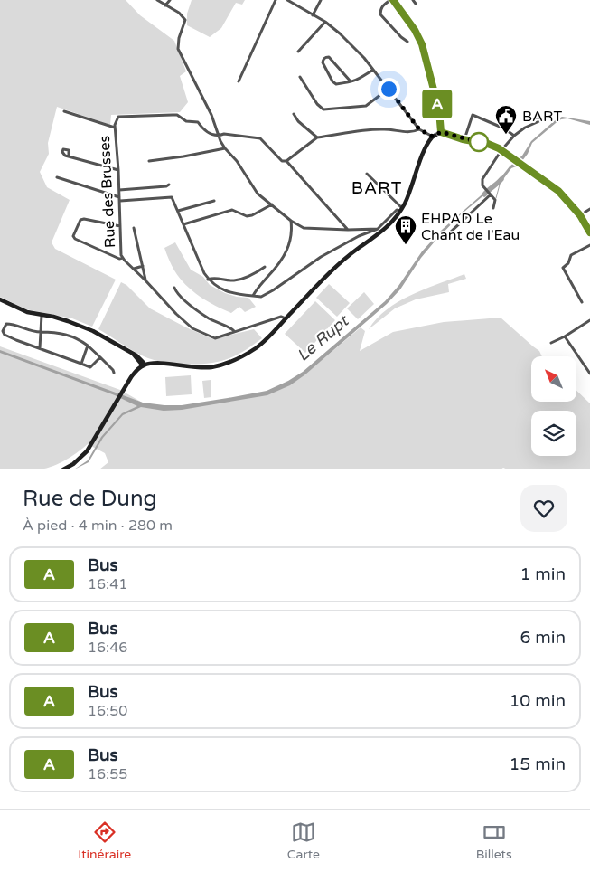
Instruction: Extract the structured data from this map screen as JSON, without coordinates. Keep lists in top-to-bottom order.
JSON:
{
  "streets": {
    "street": ["Rue des Brusses"]
  },
  "districts": ["BART"],
  "water": ["Le Rupt"],
  "places": {
    "public building": ["BART"],
    "building": ["EHPAD Le Chant de l'Eau"]
  },
  "lines": ["bus line A"],
  "north": "top left",
  "page": {
    "on_map": "A",
    "heading": ["Rue de Dung", "À pied · 4 min · 280 m"],
    "list": [
      {
        "mark": "A",
        "name": "Bus",
        "note": "16:41",
        "value": "1 min"
      },
      {
        "mark": "A",
        "name": "Bus",
        "note": "16:46",
        "value": "6 min"
      },
      {
        "mark": "A",
        "name": "Bus",
        "note": "16:50",
        "value": "10 min"
      },
      {
        "mark": "A",
        "name": "Bus",
        "note": "16:55",
        "value": "15 min"
      }
    ],
    "tabs": ["Itinéraire", "Carte", "Billets"]
  }
}
